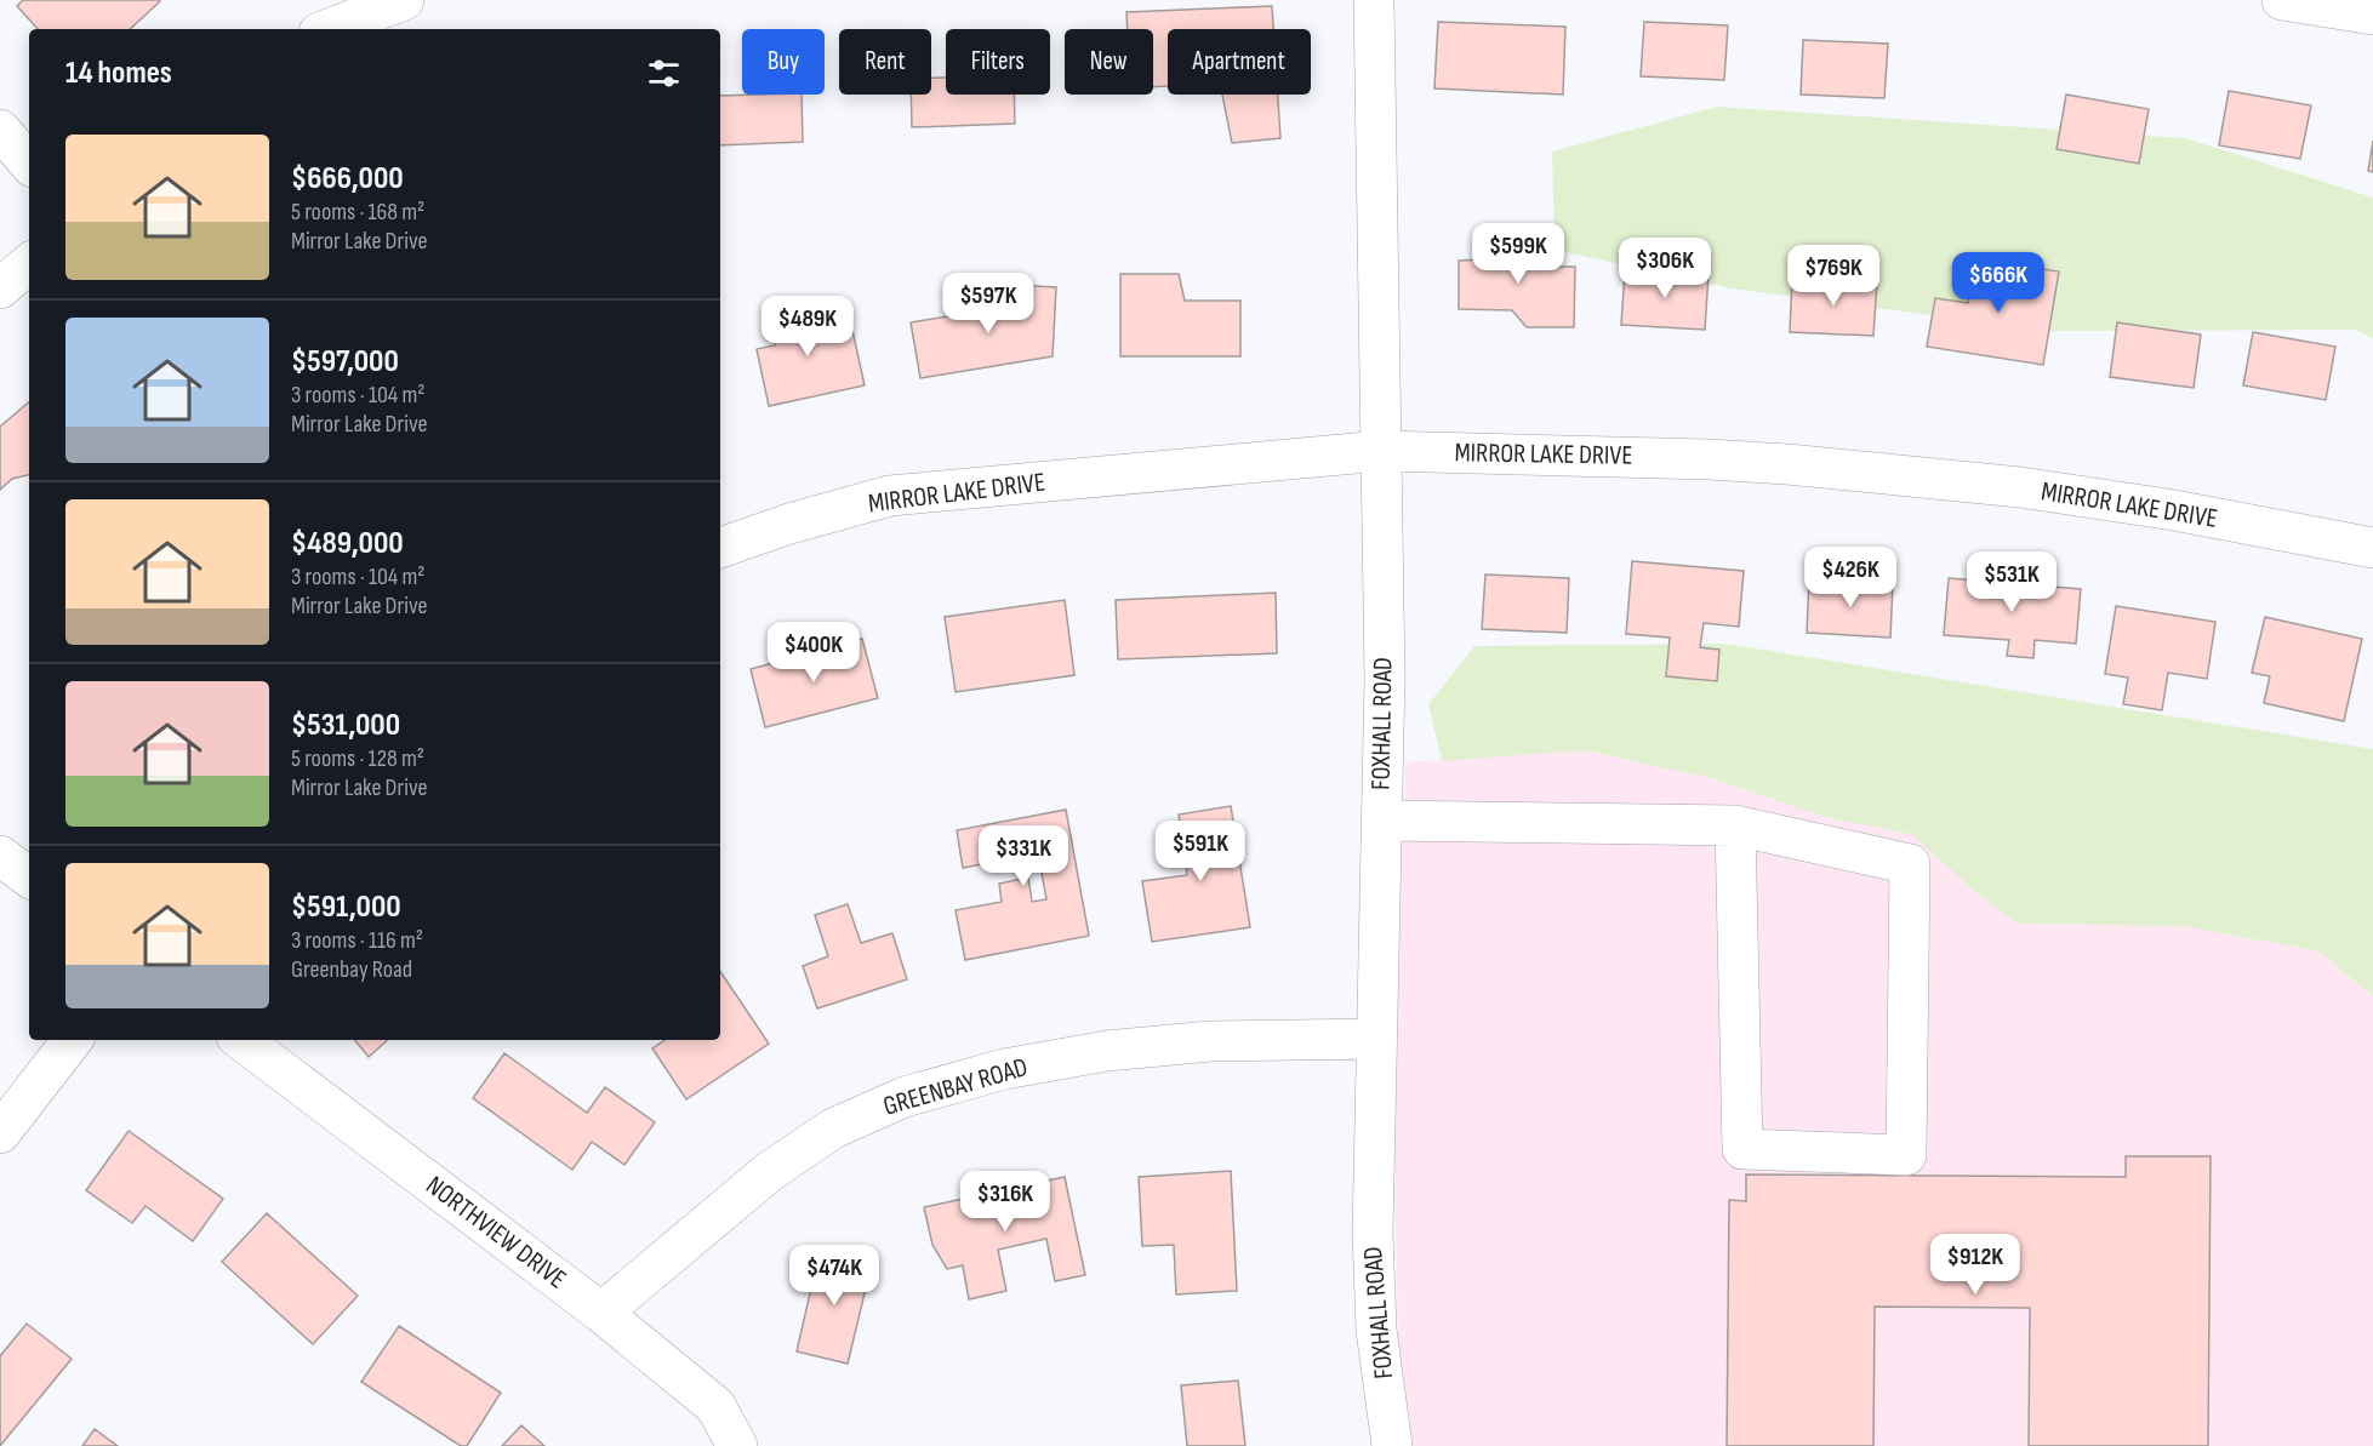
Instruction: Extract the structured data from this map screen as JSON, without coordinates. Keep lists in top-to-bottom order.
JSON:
{
  "streets": {
    "street": [
      "MIRROR LAKE DRIVE",
      "FOXHALL ROAD",
      "GREENBAY ROAD",
      "NORTHVIEW DRIVE"
    ]
  },
  "crossings": [
    ["MIRROR LAKE DRIVE", "FOXHALL ROAD"],
    ["FOXHALL ROAD", "GREENBAY ROAD"],
    ["GREENBAY ROAD", "NORTHVIEW DRIVE"]
  ],
  "page": {
    "chip": [
      "Buy",
      "Rent",
      "Filters",
      "New",
      "Apartment"
    ],
    "heading": "14 homes",
    "list": [
      {
        "name": "$666,000",
        "note": "5 rooms · 168 m² · Mirror Lake Drive"
      },
      {
        "name": "$597,000",
        "note": "3 rooms · 104 m² · Mirror Lake Drive"
      },
      {
        "name": "$489,000",
        "note": "3 rooms · 104 m² · Mirror Lake Drive"
      },
      {
        "name": "$531,000",
        "note": "5 rooms · 128 m² · Mirror Lake Drive"
      },
      {
        "name": "$591,000",
        "note": "3 rooms · 116 m² · Greenbay Road"
      }
    ],
    "price": [
      "$599K",
      "$306K",
      "$769K",
      "$666K",
      "$597K",
      "$489K",
      "$426K",
      "$531K",
      "$400K",
      "$591K",
      "$331K",
      "$316K",
      "$912K",
      "$474K"
    ]
  }
}
